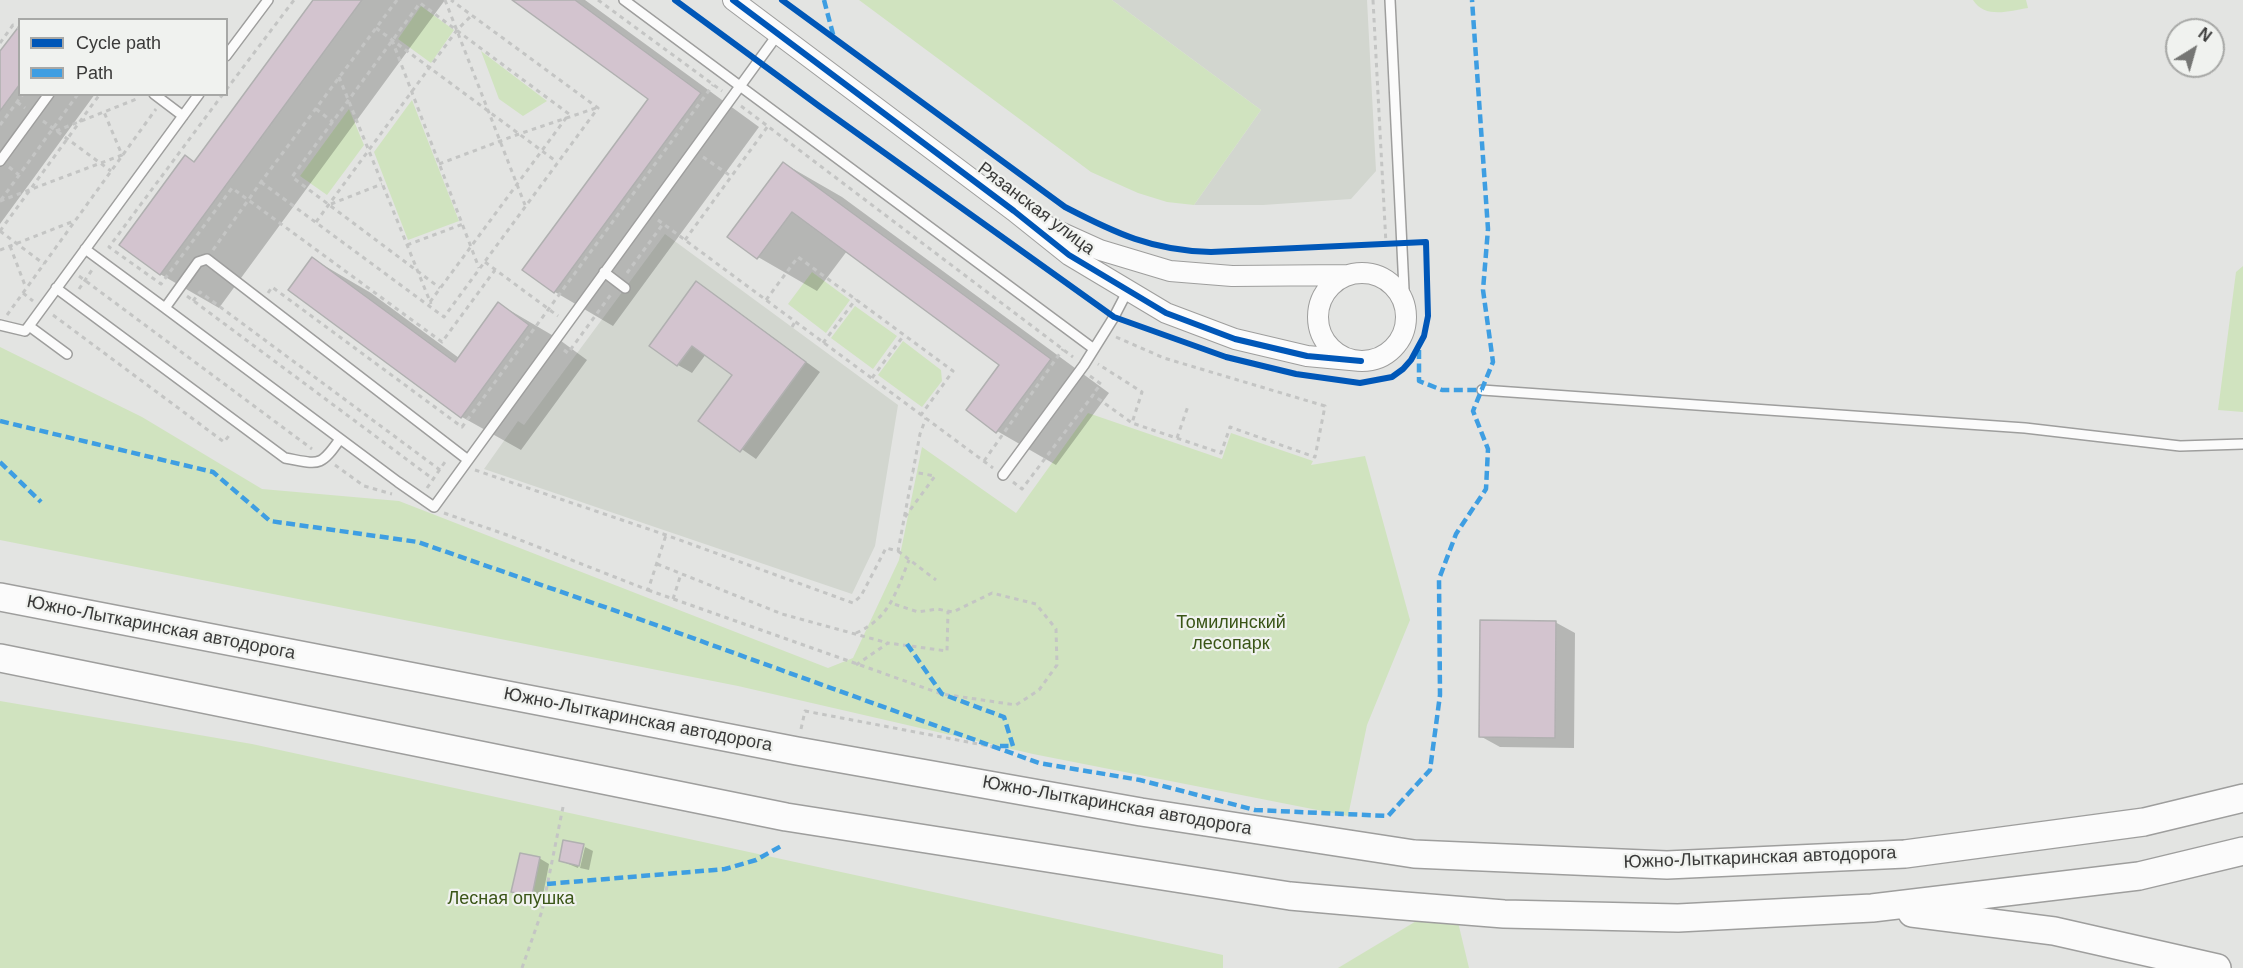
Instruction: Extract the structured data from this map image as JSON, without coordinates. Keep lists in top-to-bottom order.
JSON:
{
  "streets": {
    "main road": ["Южно-Лыткаринская автодорога"],
    "street": ["Рязанская улица"]
  },
  "parks": ["Томилинский лесопарк", "Лесная опушка"],
  "legend": ["Cycle path", "Path"],
  "north": "top right"
}
